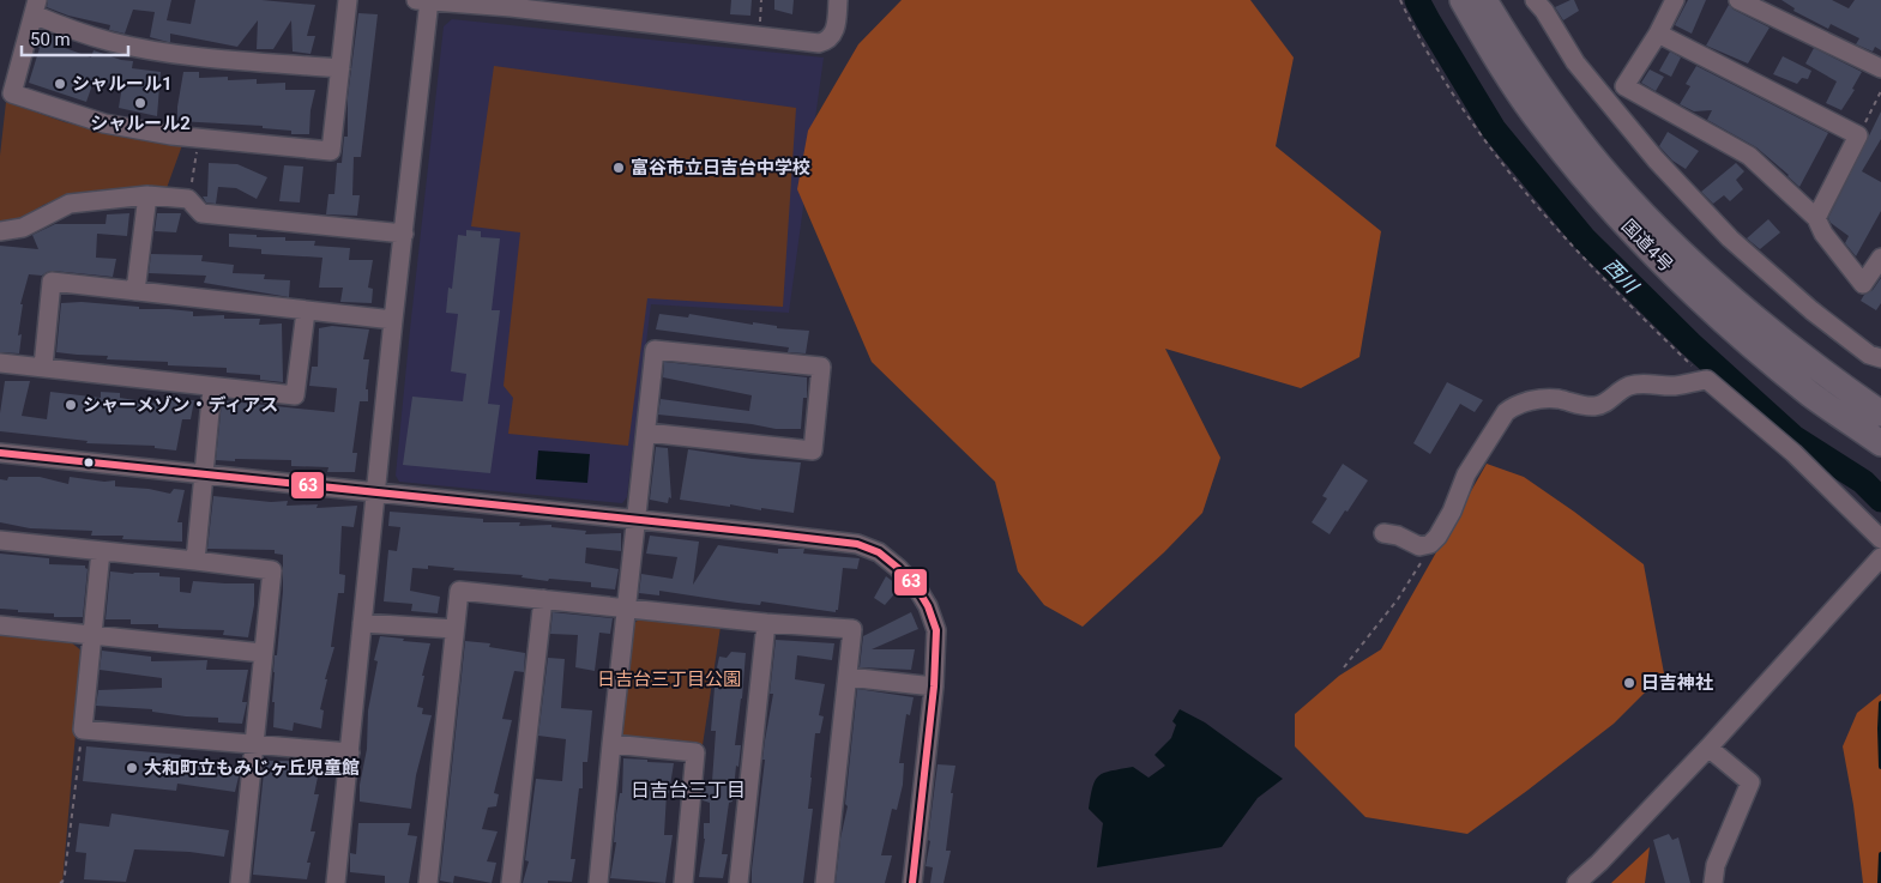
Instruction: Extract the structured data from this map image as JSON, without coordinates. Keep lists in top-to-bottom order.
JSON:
{
  "streets": {
    "highway": ["国道4号"]
  },
  "districts": ["日吉台三丁目"],
  "water": ["西川"],
  "parks": ["日吉台三丁目公園"],
  "places": [
    "シャルール1",
    "シャルール2",
    "富谷市立日吉台中学校",
    "シャーメゾン・ディアス",
    "日吉神社",
    "大和町立もみじヶ丘児童館"
  ],
  "lines": ["transit line 63"],
  "scale_bar": "50 m"
}
